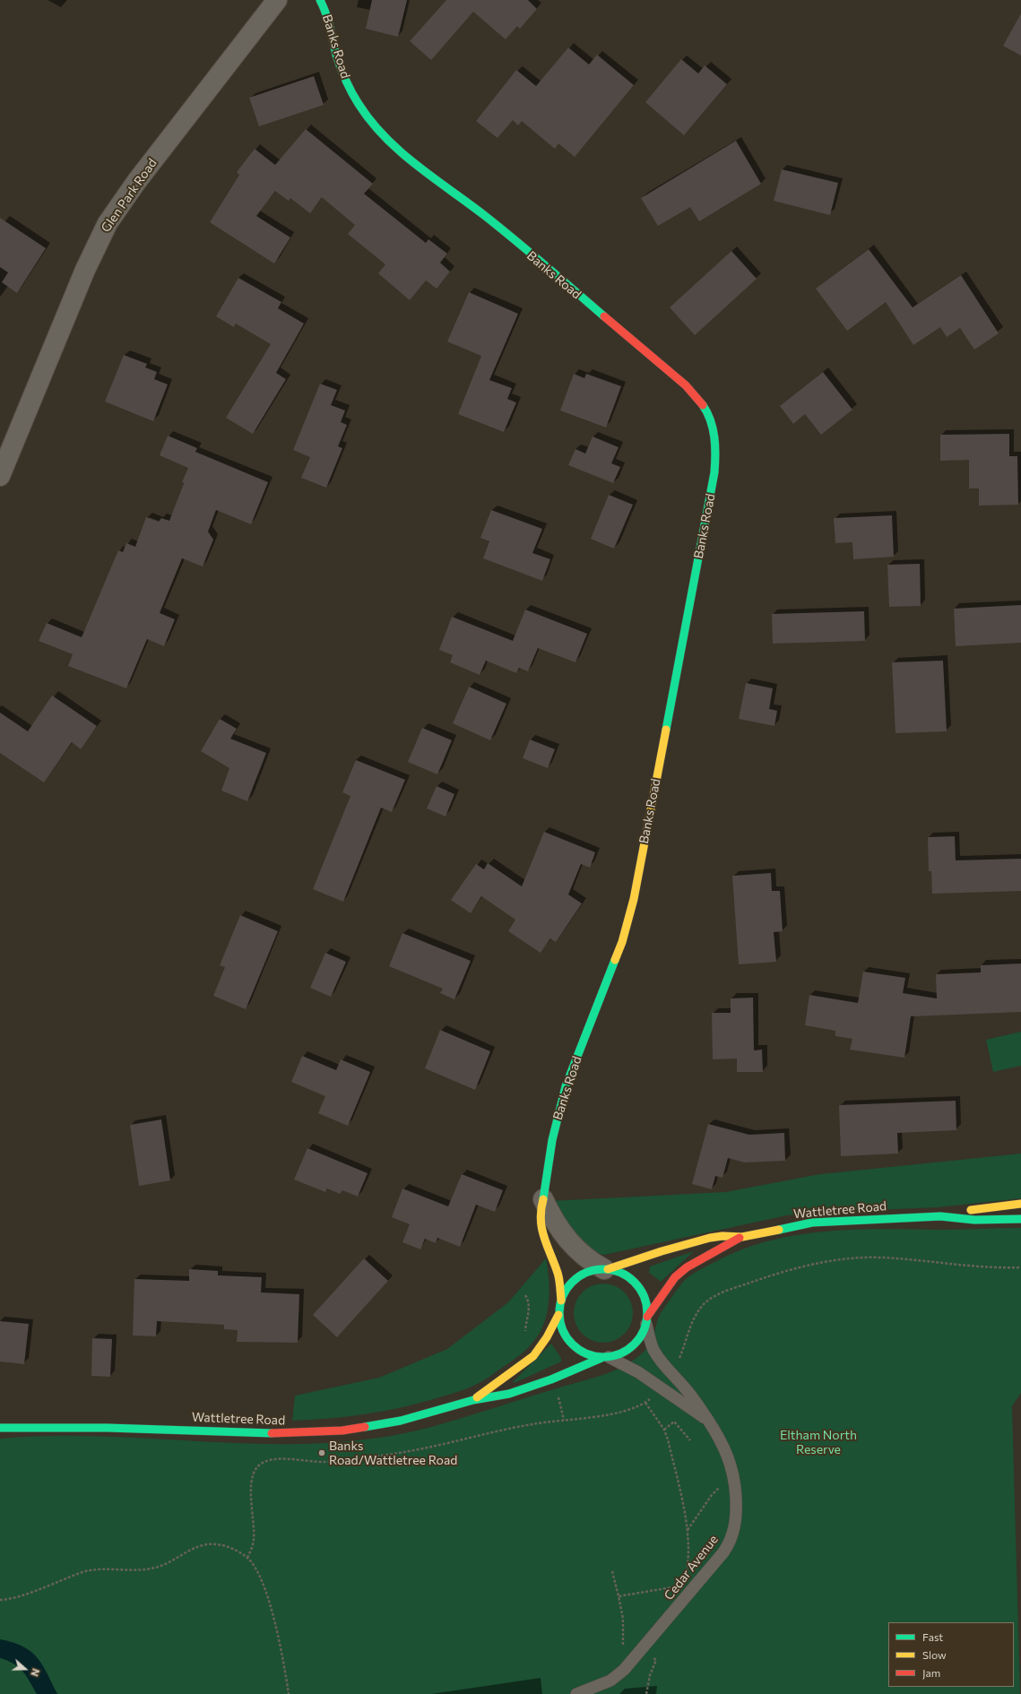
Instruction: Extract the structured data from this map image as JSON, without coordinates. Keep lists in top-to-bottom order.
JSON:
{
  "streets": {
    "main road": ["Banks Road", "Wattletree Road"],
    "street": ["Glen Park Road"],
    "lane": ["Cedar Avenue"]
  },
  "crossings": [
    ["Banks Road", "Wattletree Road"],
    ["Banks Road", "Cedar Avenue"],
    ["Wattletree Road", "Cedar Avenue"]
  ],
  "parks": ["Eltham North Reserve"],
  "places": ["Banks Road/Wattletree Road"],
  "legend": ["Fast", "Slow", "Jam"],
  "north": "right"
}
